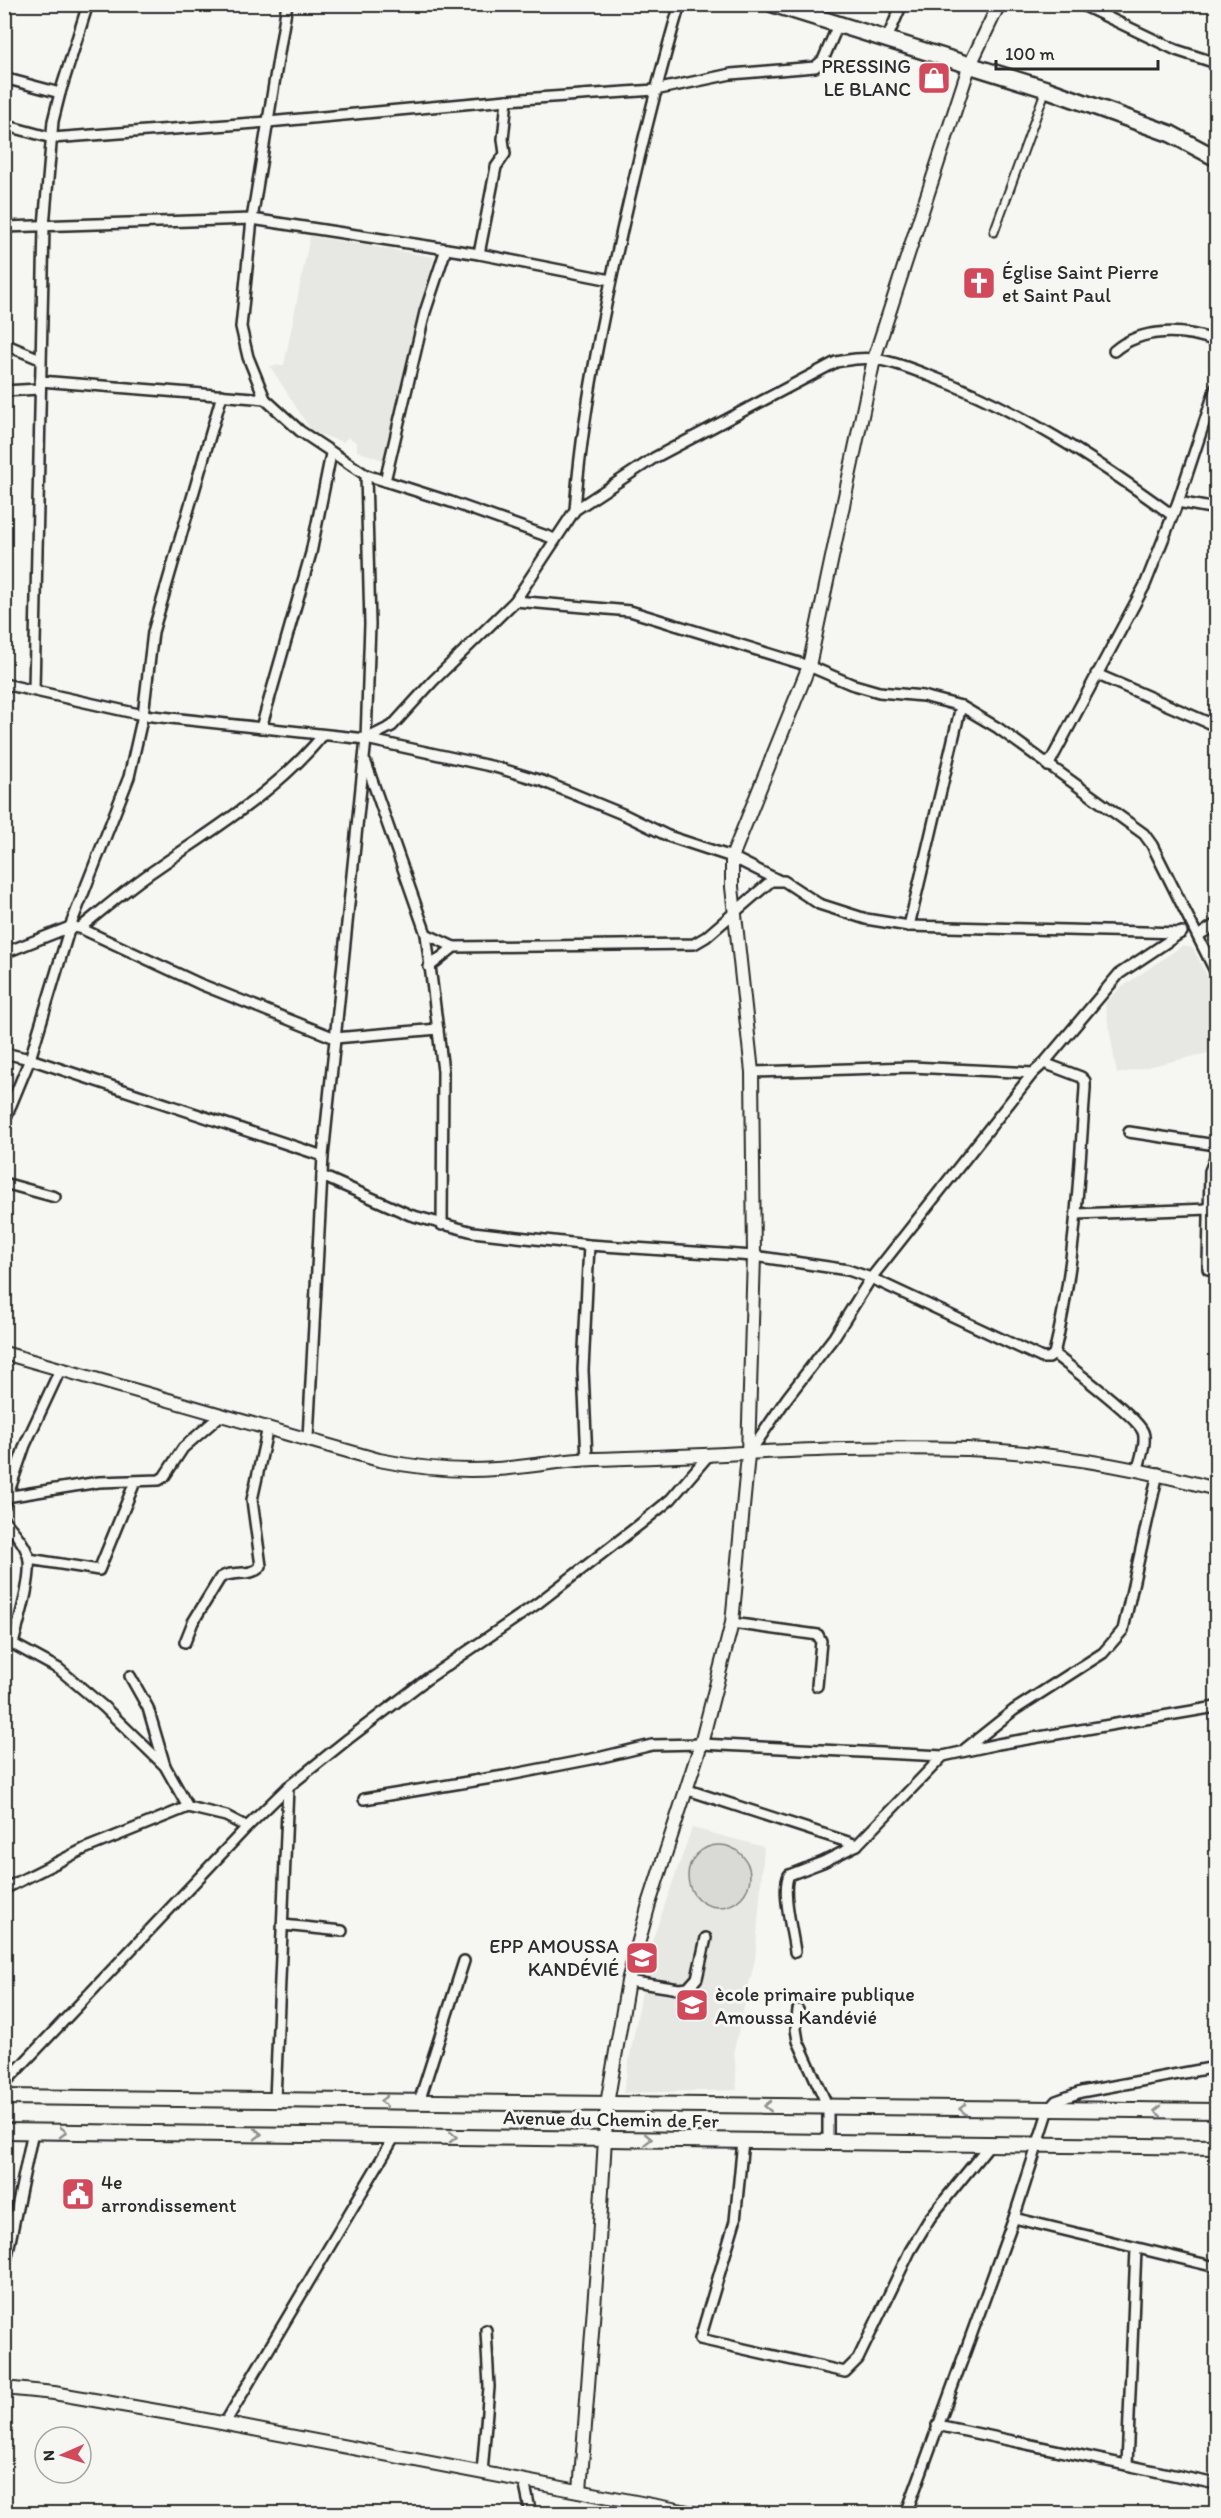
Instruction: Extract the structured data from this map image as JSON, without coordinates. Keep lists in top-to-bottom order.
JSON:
{
  "streets": {
    "main road": ["Avenue du Chemin de Fer"]
  },
  "places": {
    "shop": ["PRESSING LE BLANC"],
    "church": ["Église Saint Pierre et Saint Paul"],
    "school or university": ["EPP AMOUSSA KANDÉVIÉ", "ècole primaire publique Amoussa Kandévié"],
    "public building": ["4e arrondissement"]
  },
  "scale_bar": "100 m",
  "north": "left"
}
